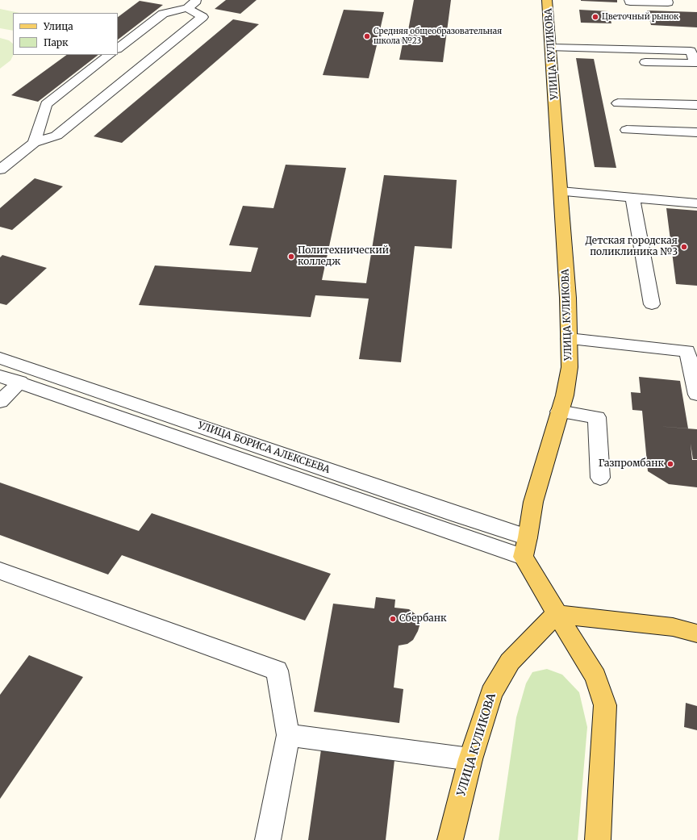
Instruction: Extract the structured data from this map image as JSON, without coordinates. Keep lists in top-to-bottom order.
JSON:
{
  "streets": {
    "main road": ["УЛИЦА КУЛИКОВА"],
    "street": ["УЛИЦА БОРИСА АЛЕКСЕЕВА"]
  },
  "crossings": [
    ["УЛИЦА КУЛИКОВА", "УЛИЦА БОРИСА АЛЕКСЕЕВА"]
  ],
  "places": [
    "Цветочный рынок",
    "Средняя общеобразовательная школа №23",
    "Детская городская поликлиника №3",
    "Политехнический колледж",
    "Газпромбанк",
    "Сбербанк"
  ],
  "legend": ["Улица", "Парк"]
}
